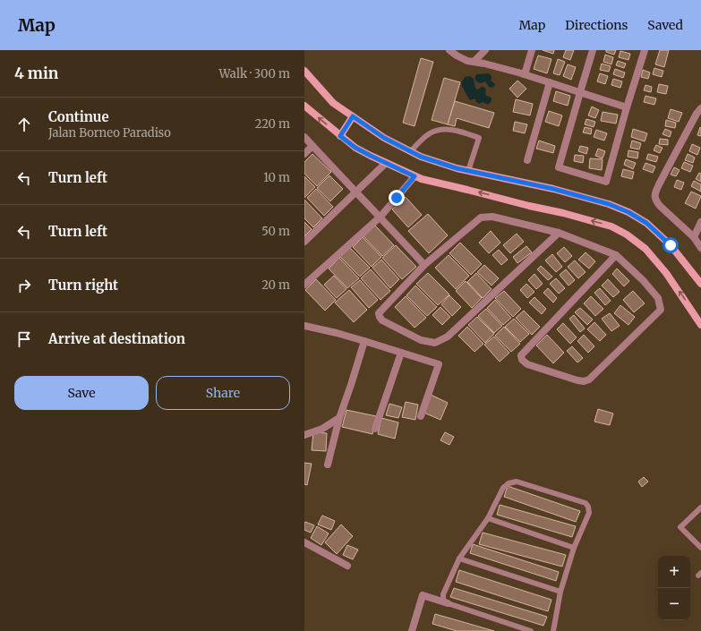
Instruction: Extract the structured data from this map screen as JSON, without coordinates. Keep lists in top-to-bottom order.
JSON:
{
  "page": {
    "header": "Map",
    "nav": ["Map", "Directions", "Saved"],
    "heading": ["4 min", "Walk · 300 m"],
    "list": [
      ["Continue", "Jalan Borneo Paradiso", "220 m"],
      ["Turn left", "10 m"],
      ["Turn left", "50 m"],
      ["Turn right", "20 m"],
      "Arrive at destination"
    ],
    "buttons": ["Save", "Share"],
    "map_buttons": ["+", "−"]
  }
}
